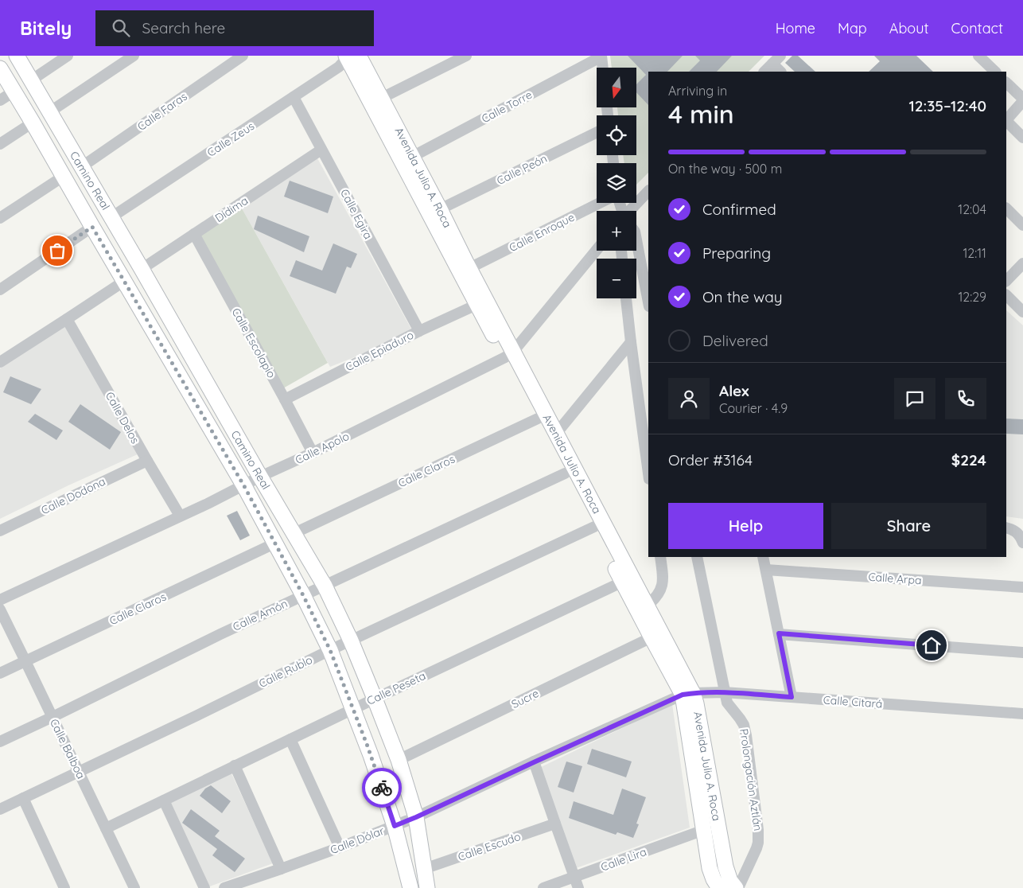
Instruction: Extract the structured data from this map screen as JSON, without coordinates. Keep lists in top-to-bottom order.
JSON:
{
  "streets": {
    "street": [
      "Calle Torre",
      "Calle Faras",
      "Calle Zeus",
      "Calle Peón",
      "Avenida Julio A. Roca",
      "Camino Real",
      "Didima",
      "Calle Egira",
      "Calle Enroque",
      "Calle Escolapio",
      "Calle Epiaduro",
      "Calle Delos",
      "Calle Apolo",
      "Calle Claros",
      "Calle Dodona",
      "Calle Arpa",
      "Calle Amón",
      "Calle Rublo",
      "Calle Peseta",
      "Sucre",
      "Calle Citará",
      "Calle Balboa",
      "Prolongación Aztlán",
      "Calle Dólar",
      "Calle Escudo",
      "Calle Lira"
    ]
  },
  "crossings": [
    ["Calle Torre", "Avenida Julio A. Roca"],
    ["Calle Faras", "Camino Real"],
    ["Calle Zeus", "Avenida Julio A. Roca"],
    ["Calle Zeus", "Camino Real"],
    ["Calle Zeus", "Calle Egira"],
    ["Calle Peón", "Avenida Julio A. Roca"],
    ["Avenida Julio A. Roca", "Calle Enroque"],
    ["Avenida Julio A. Roca", "Calle Epiaduro"],
    ["Avenida Julio A. Roca", "Calle Apolo"],
    ["Avenida Julio A. Roca", "Calle Claros"],
    ["Avenida Julio A. Roca", "Calle Amón"],
    ["Avenida Julio A. Roca", "Calle Rublo"],
    ["Avenida Julio A. Roca", "Calle Peseta"],
    ["Avenida Julio A. Roca", "Sucre"],
    ["Avenida Julio A. Roca", "Calle Citará"],
    ["Avenida Julio A. Roca", "Prolongación Aztlán"],
    ["Avenida Julio A. Roca", "Calle Dólar"],
    ["Avenida Julio A. Roca", "Calle Lira"],
    ["Camino Real", "Didima"],
    ["Camino Real", "Calle Apolo"],
    ["Camino Real", "Calle Claros"],
    ["Camino Real", "Calle Amón"],
    ["Camino Real", "Calle Rublo"],
    ["Camino Real", "Calle Peseta"],
    ["Camino Real", "Sucre"],
    ["Camino Real", "Calle Dólar"],
    ["Camino Real", "Calle Escudo"],
    ["Didima", "Calle Egira"],
    ["Didima", "Calle Escolapio"],
    ["Calle Egira", "Calle Epiaduro"],
    ["Calle Escolapio", "Calle Epiaduro"],
    ["Calle Escolapio", "Calle Apolo"],
    ["Calle Delos", "Calle Apolo"],
    ["Calle Delos", "Calle Dodona"],
    ["Calle Claros", "Calle Balboa"],
    ["Calle Amón", "Calle Balboa"],
    ["Calle Rublo", "Calle Balboa"],
    ["Calle Peseta", "Calle Balboa"],
    ["Calle Citará", "Prolongación Aztlán"],
    ["Calle Citará", "Calle Dólar"]
  ],
  "north": "bottom",
  "page": {
    "header": "Bitely",
    "search": "Search here",
    "nav": [
      "Home",
      "Map",
      "About",
      "Contact"
    ],
    "map_buttons": ["+", "−"],
    "heading": ["4 min", "Arriving in", "12:35–12:40"],
    "panel": [
      "Alex",
      "Courier · 4.9",
      "Order #3164",
      "$224"
    ],
    "bar": "On the way · 500 m",
    "list": [
      ["Confirmed", "12:04"],
      ["Preparing", "12:11"],
      ["On the way", "12:29"],
      "Delivered"
    ],
    "buttons": ["Help", "Share"]
  }
}
